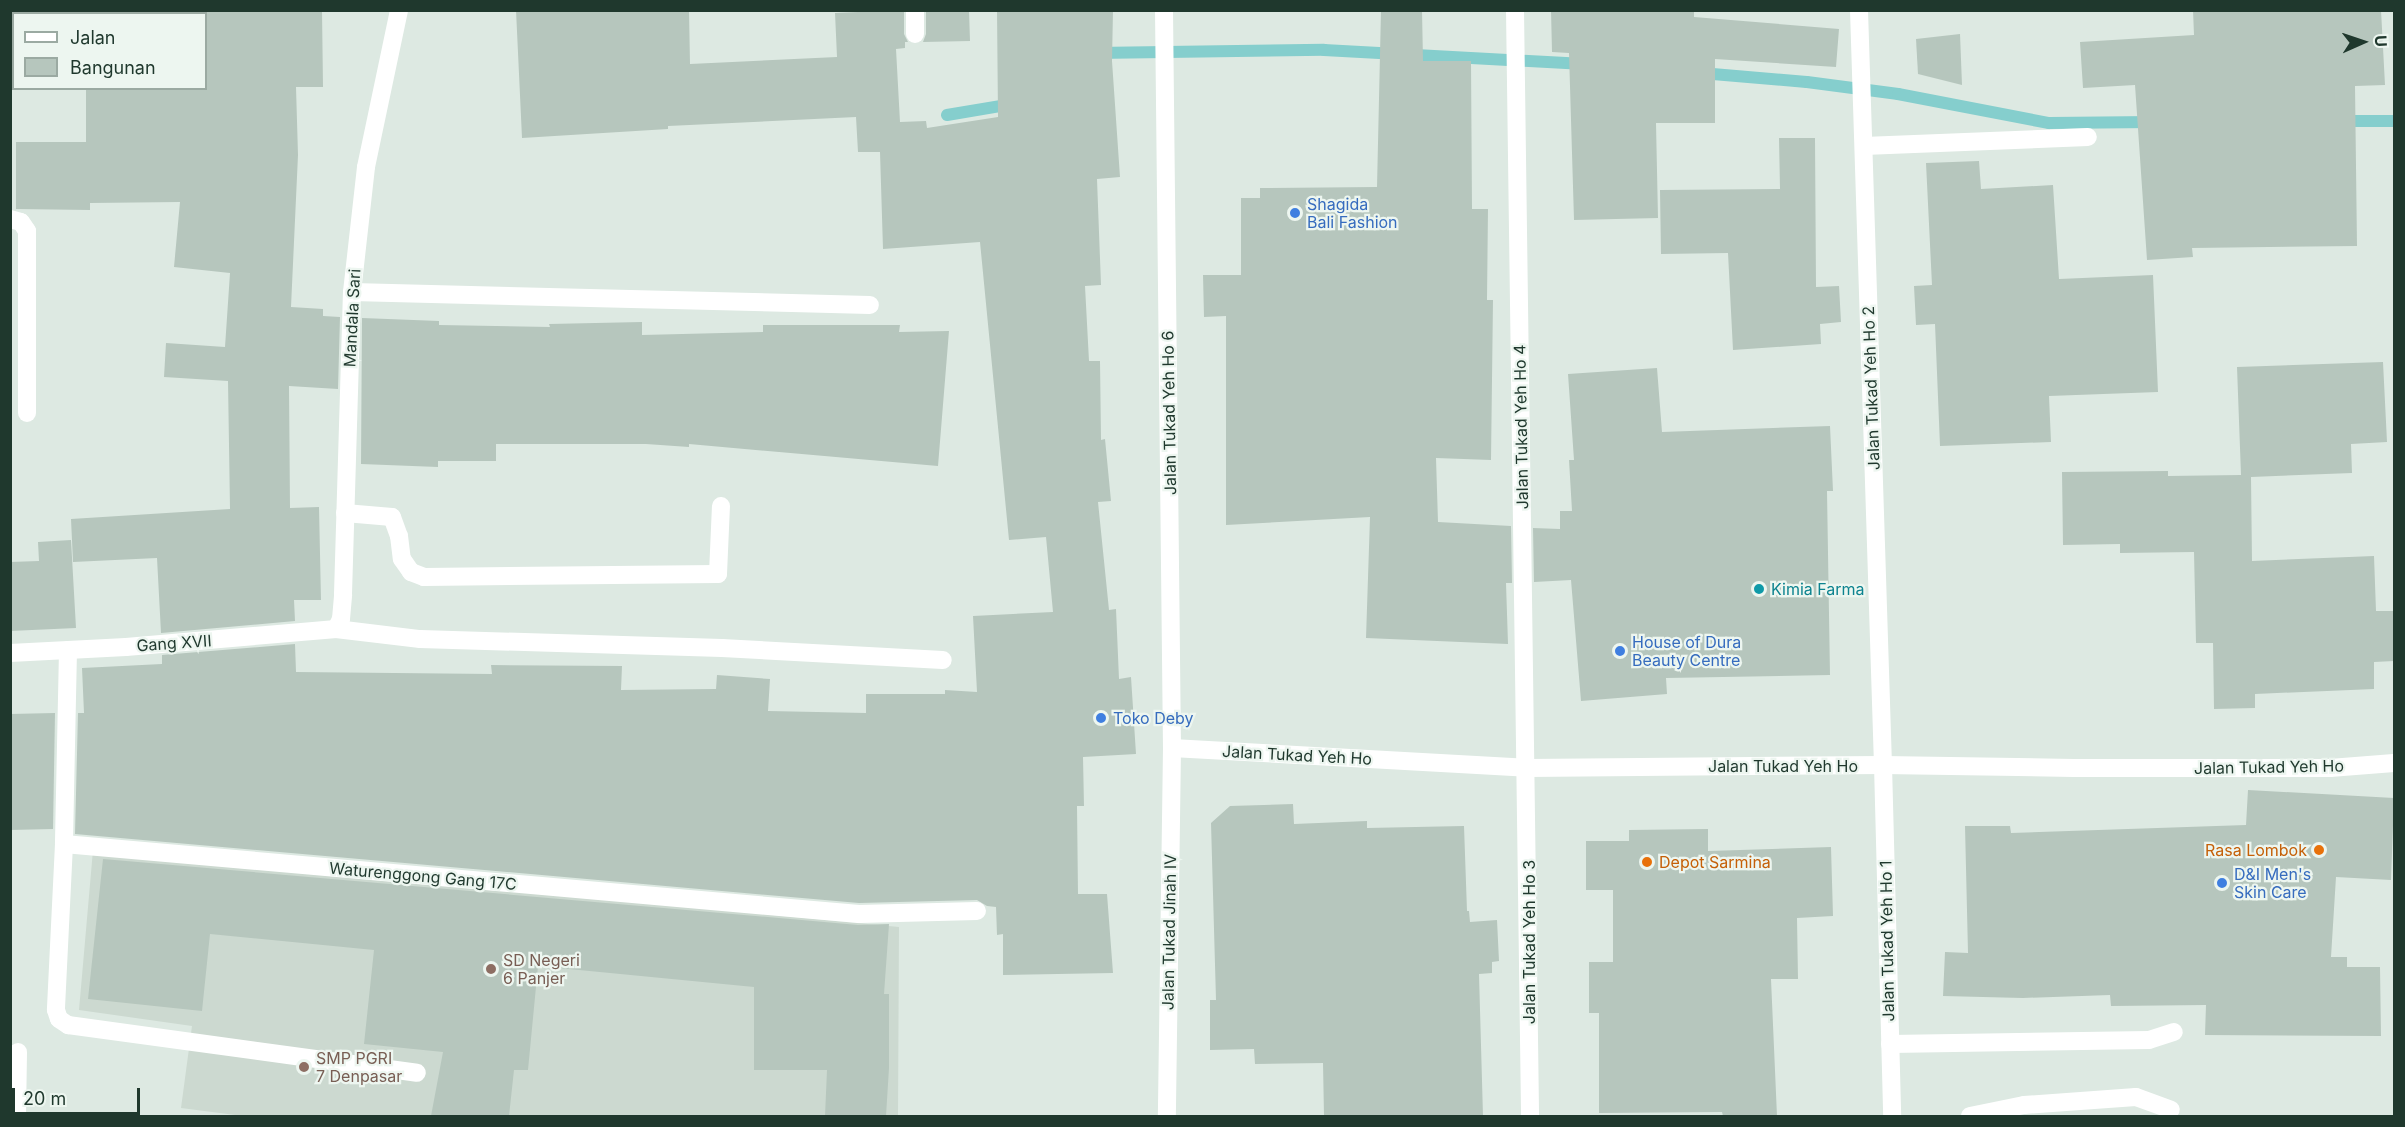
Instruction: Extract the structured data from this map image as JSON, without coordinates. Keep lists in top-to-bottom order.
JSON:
{
  "streets": {
    "street": [
      "Mandala Sari",
      "Jalan Tukad Yeh Ho 2",
      "Jalan Tukad Yeh Ho 6",
      "Jalan Tukad Yeh Ho 4",
      "Gang XVII",
      "Jalan Tukad Yeh Ho",
      "Waturenggong Gang 17C",
      "Jalan Tukad Jinah IV",
      "Jalan Tukad Yeh Ho 1",
      "Jalan Tukad Yeh Ho 3"
    ]
  },
  "crossings": [
    ["Mandala Sari", "Gang XVII"],
    ["Jalan Tukad Yeh Ho 2", "Jalan Tukad Yeh Ho"],
    ["Jalan Tukad Yeh Ho 2", "Jalan Tukad Yeh Ho 1"],
    ["Jalan Tukad Yeh Ho 6", "Jalan Tukad Yeh Ho"],
    ["Jalan Tukad Yeh Ho 6", "Jalan Tukad Jinah IV"],
    ["Jalan Tukad Yeh Ho 4", "Jalan Tukad Yeh Ho"],
    ["Jalan Tukad Yeh Ho 4", "Jalan Tukad Yeh Ho 3"],
    ["Jalan Tukad Yeh Ho", "Jalan Tukad Jinah IV"],
    ["Jalan Tukad Yeh Ho", "Jalan Tukad Yeh Ho 1"],
    ["Jalan Tukad Yeh Ho", "Jalan Tukad Yeh Ho 3"]
  ],
  "places": [
    "Shagida Bali Fashion",
    "Kimia Farma",
    "House of Dura Beauty Centre",
    "Toko Deby",
    "Rasa Lombok",
    "Depot Sarmina",
    "D&I Men's Skin Care",
    "SD Negeri 6 Panjer",
    "SMP PGRI 7 Denpasar"
  ],
  "legend": ["Jalan", "Bangunan"],
  "scale_bar": "20 m",
  "north": "right"
}
